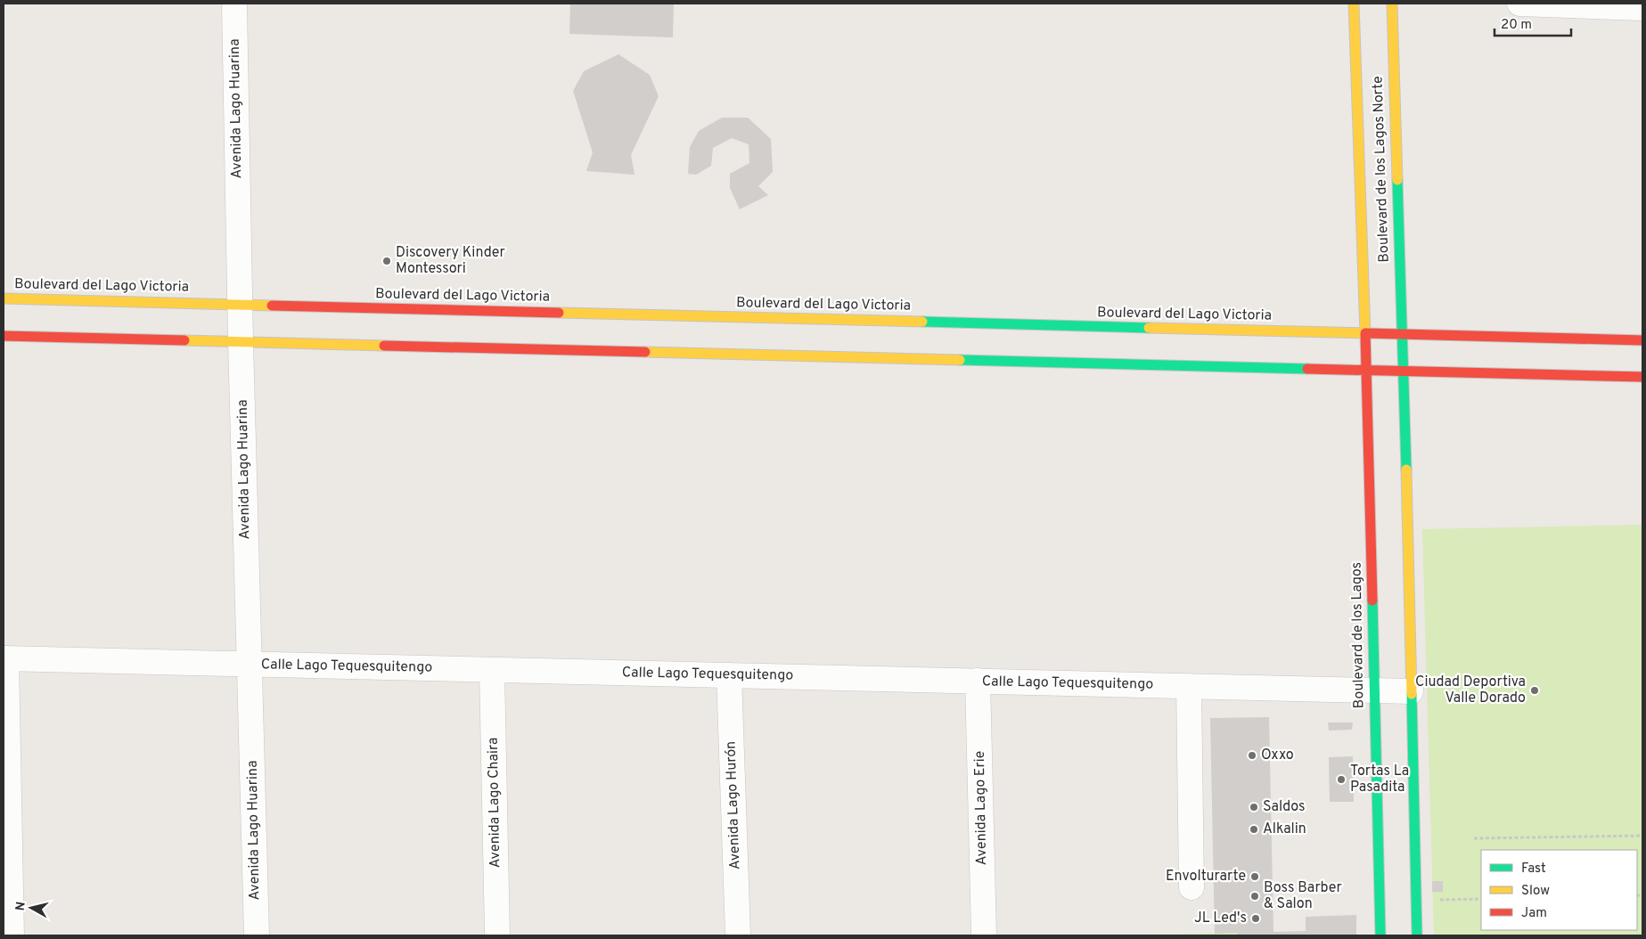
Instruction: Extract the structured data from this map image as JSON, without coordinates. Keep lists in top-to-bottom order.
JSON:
{
  "streets": {
    "main road": ["Boulevard de los Lagos Norte", "Boulevard del Lago Victoria", "Boulevard de los Lagos"],
    "street": [
      "Avenida Lago Huarina",
      "Calle Lago Tequesquitengo",
      "Avenida Lago Chaira",
      "Avenida Lago Hurón",
      "Avenida Lago Erie"
    ]
  },
  "crossings": [
    ["Avenida Lago Huarina", "Boulevard del Lago Victoria"],
    ["Avenida Lago Huarina", "Calle Lago Tequesquitengo"],
    ["Boulevard de los Lagos Norte", "Boulevard del Lago Victoria"],
    ["Boulevard de los Lagos Norte", "Boulevard de los Lagos"],
    ["Boulevard del Lago Victoria", "Boulevard de los Lagos"],
    ["Boulevard de los Lagos", "Calle Lago Tequesquitengo"],
    ["Calle Lago Tequesquitengo", "Avenida Lago Chaira"],
    ["Calle Lago Tequesquitengo", "Avenida Lago Hurón"],
    ["Calle Lago Tequesquitengo", "Avenida Lago Erie"]
  ],
  "places": [
    "Discovery Kinder Montessori",
    "Ciudad Deportiva Valle Dorado",
    "Oxxo",
    "Tortas La Pasadita",
    "Saldos",
    "Alkalin",
    "Envolturarte",
    "Boss Barber & Salon",
    "JL Led's"
  ],
  "legend": ["Fast", "Slow", "Jam"],
  "scale_bar": "20 m",
  "north": "left"
}
